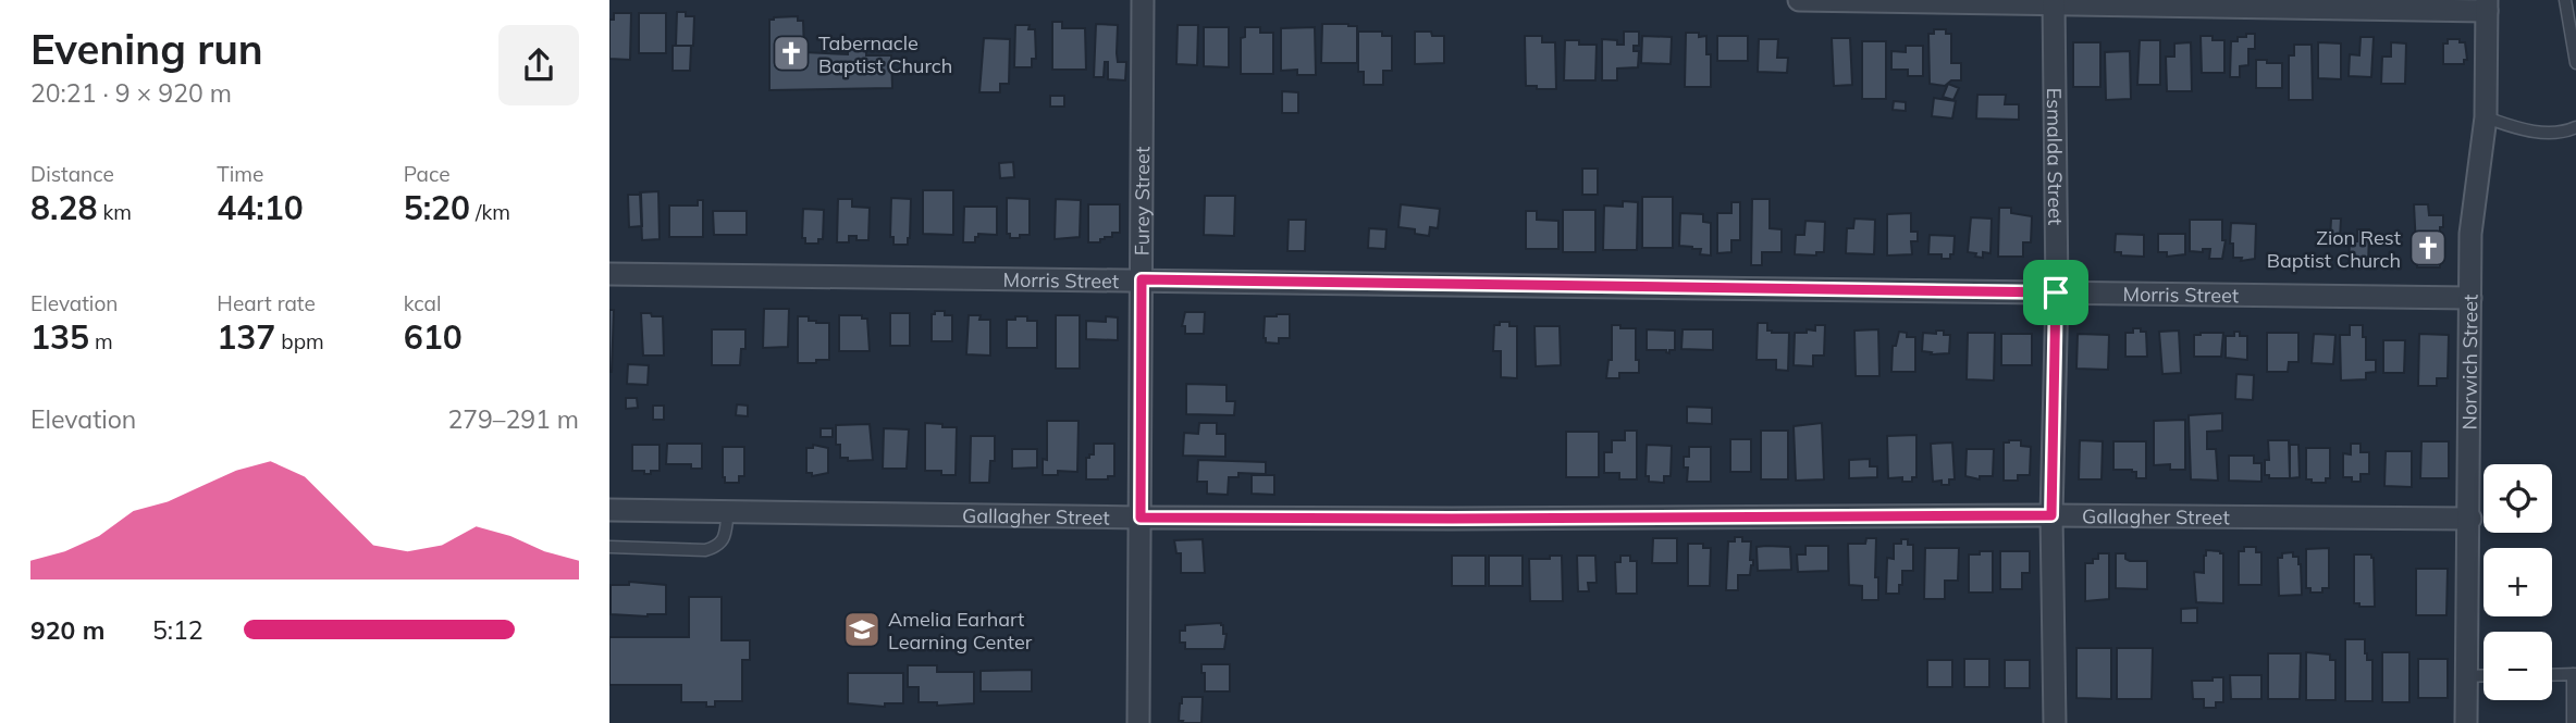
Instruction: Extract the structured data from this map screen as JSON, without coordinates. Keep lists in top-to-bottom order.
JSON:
{
  "streets": {
    "street": [
      "Esmalda Street",
      "Furey Street",
      "Morris Street",
      "Norwich Street",
      "Gallagher Street"
    ]
  },
  "crossings": [
    ["Esmalda Street", "Morris Street"],
    ["Esmalda Street", "Gallagher Street"],
    ["Furey Street", "Morris Street"],
    ["Furey Street", "Gallagher Street"],
    ["Morris Street", "Norwich Street"],
    ["Norwich Street", "Gallagher Street"]
  ],
  "places": {
    "church": ["Tabernacle Baptist Church", "Zion Rest Baptist Church"],
    "school or university": ["Amelia Earhart Learning Center"]
  },
  "page": {
    "heading": ["Evening run", "20:21 · 9 × 920 m"],
    "stats": [
      ["Distance", "8.28 km"],
      ["Time", "44:10"],
      ["Pace", "5:20 /km"],
      ["Elevation", "135 m"],
      ["Heart rate", "137 bpm"],
      ["kcal", "610"]
    ],
    "chart": ["Elevation", "279–291 m"],
    "map_buttons": ["+", "−"],
    "list": [
      {
        "name": "920 m",
        "note": "5:12"
      }
    ]
  }
}
